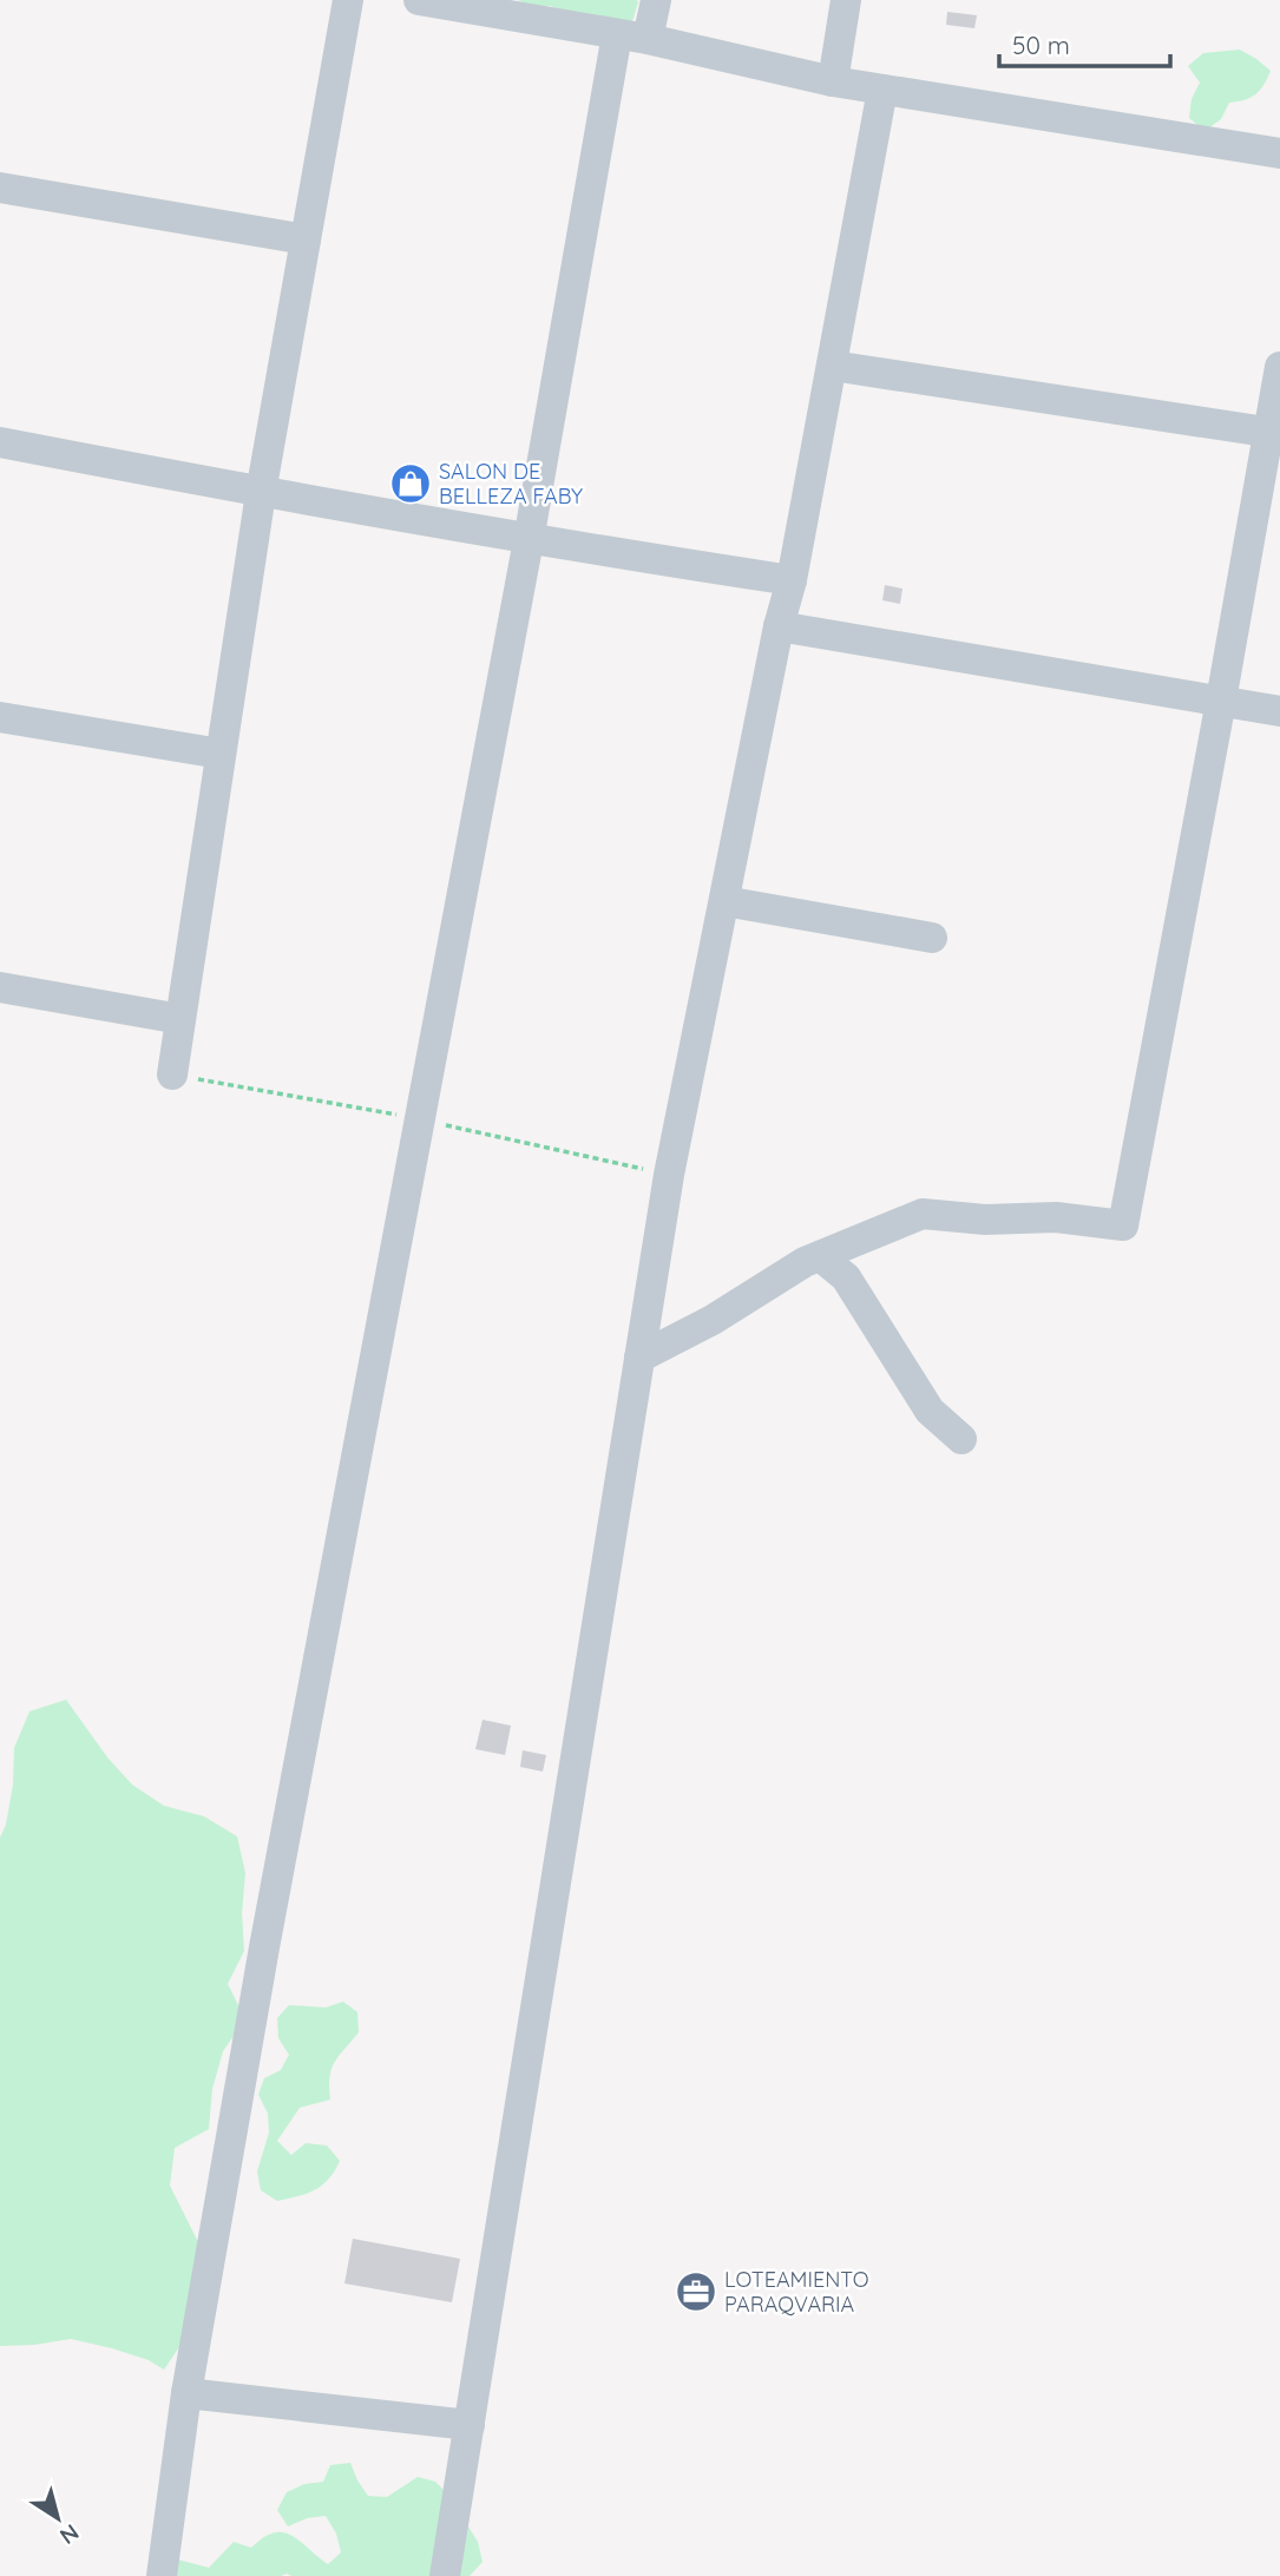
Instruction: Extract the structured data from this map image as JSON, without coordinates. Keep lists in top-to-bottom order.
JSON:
{
  "places": {
    "shop": ["SALON DE BELLEZA FABY"],
    "office": ["LOTEAMIENTO PARAQVARIA"]
  },
  "scale_bar": "50 m",
  "north": "bottom right"
}
